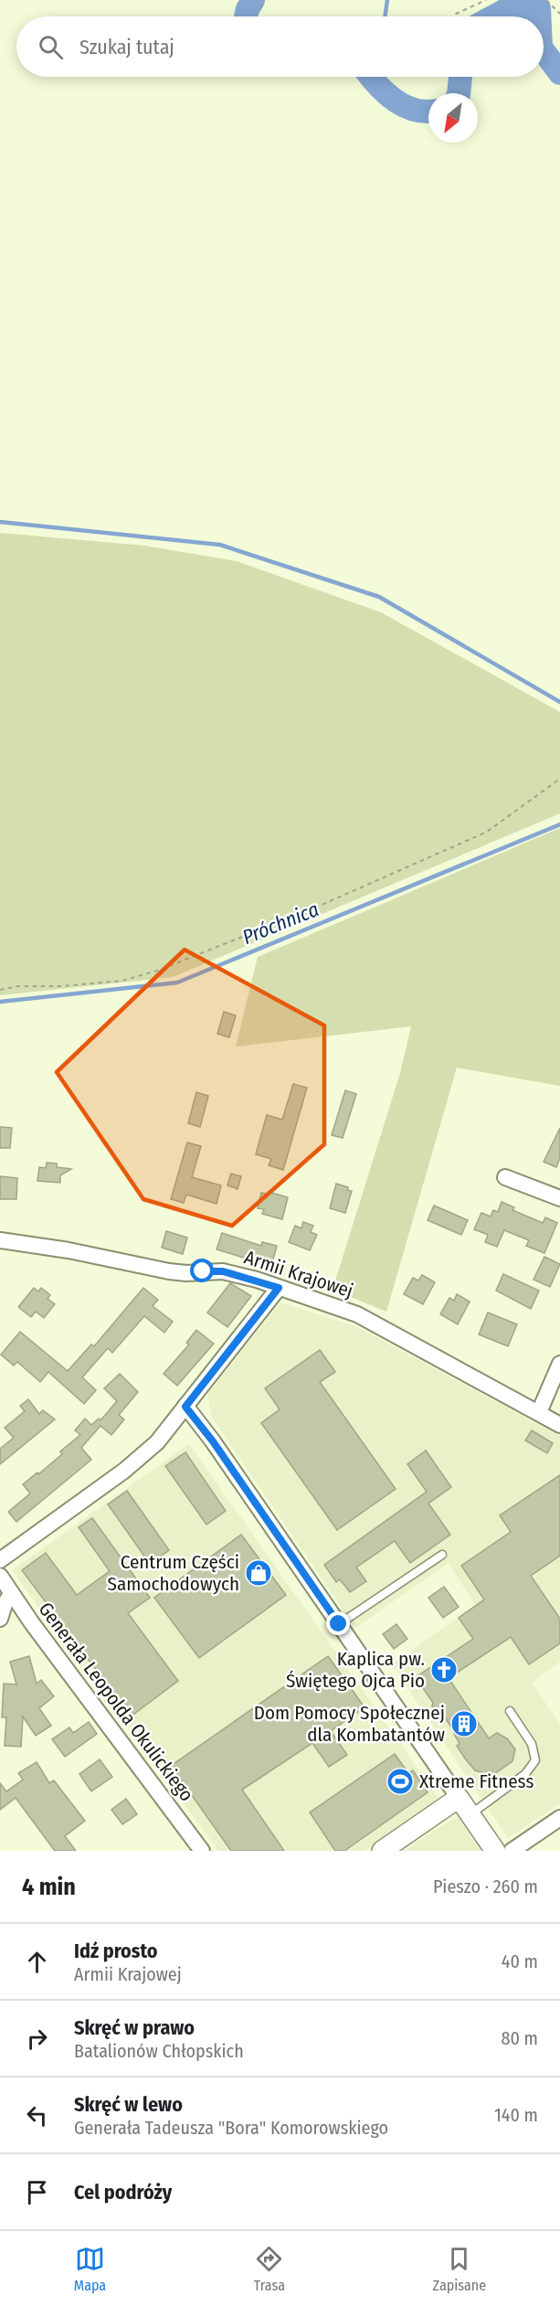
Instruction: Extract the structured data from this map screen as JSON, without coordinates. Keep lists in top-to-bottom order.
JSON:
{
  "streets": {
    "street": ["Armii Krajowej", "Generała Leopolda Okulickiego"]
  },
  "water": ["Próchnica"],
  "places": {
    "shop": ["Centrum Części Samochodowych"],
    "church": ["Kaplica pw. Świętego Ojca Pio"],
    "building": ["Dom Pomocy Społecznej dla Kombatantów"],
    "sports": ["Xtreme Fitness"]
  },
  "north": "bottom left",
  "page": {
    "search": "Szukaj tutaj",
    "heading": ["4 min", "Pieszo · 260 m"],
    "list": [
      ["Idź prosto", "Armii Krajowej", "40 m"],
      ["Skręć w prawo", "Batalionów Chłopskich", "80 m"],
      ["Skręć w lewo", "Generała Tadeusza \"Bora\" Komorowskiego", "140 m"],
      "Cel podróży"
    ],
    "nav": ["Mapa", "Trasa", "Zapisane"]
  }
}
